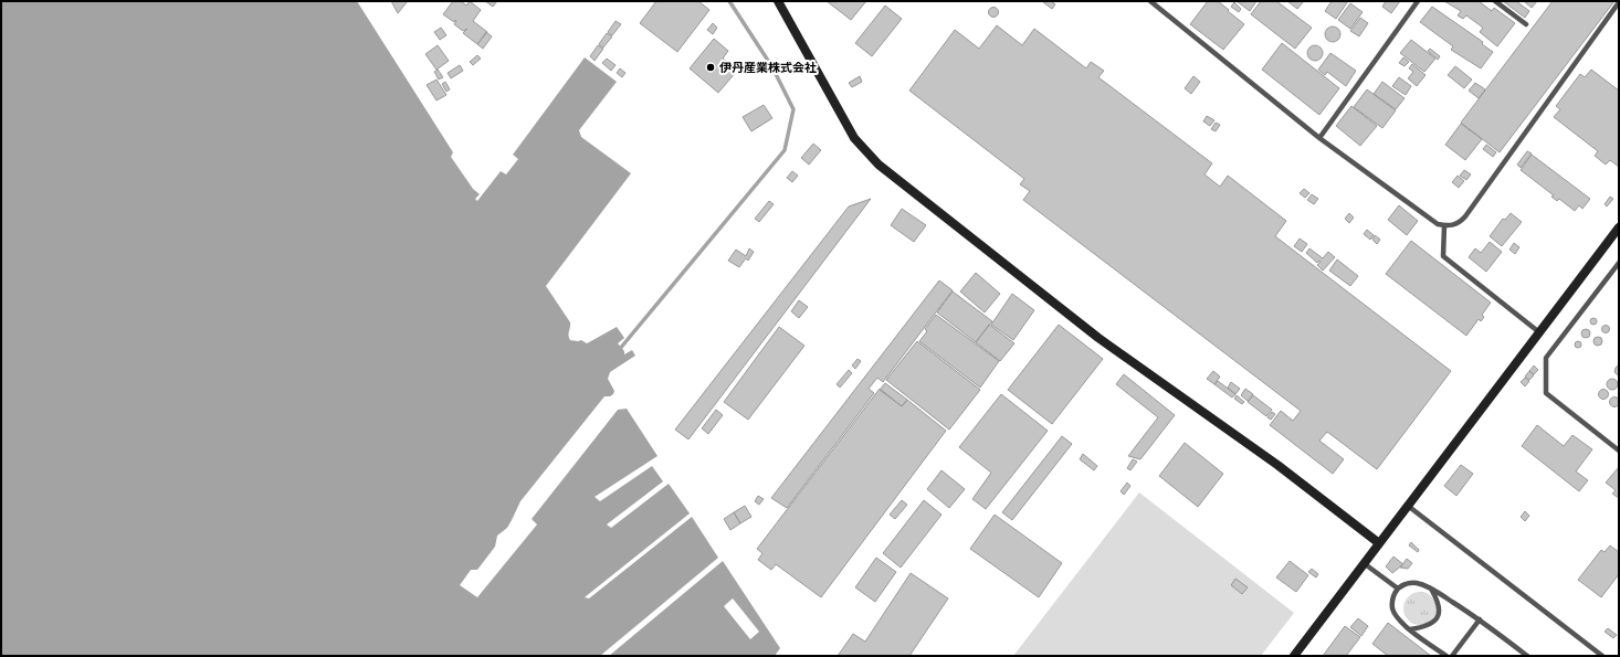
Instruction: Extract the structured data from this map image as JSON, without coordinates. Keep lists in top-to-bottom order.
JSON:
{
  "places": ["伊丹産業株式会社"]
}
